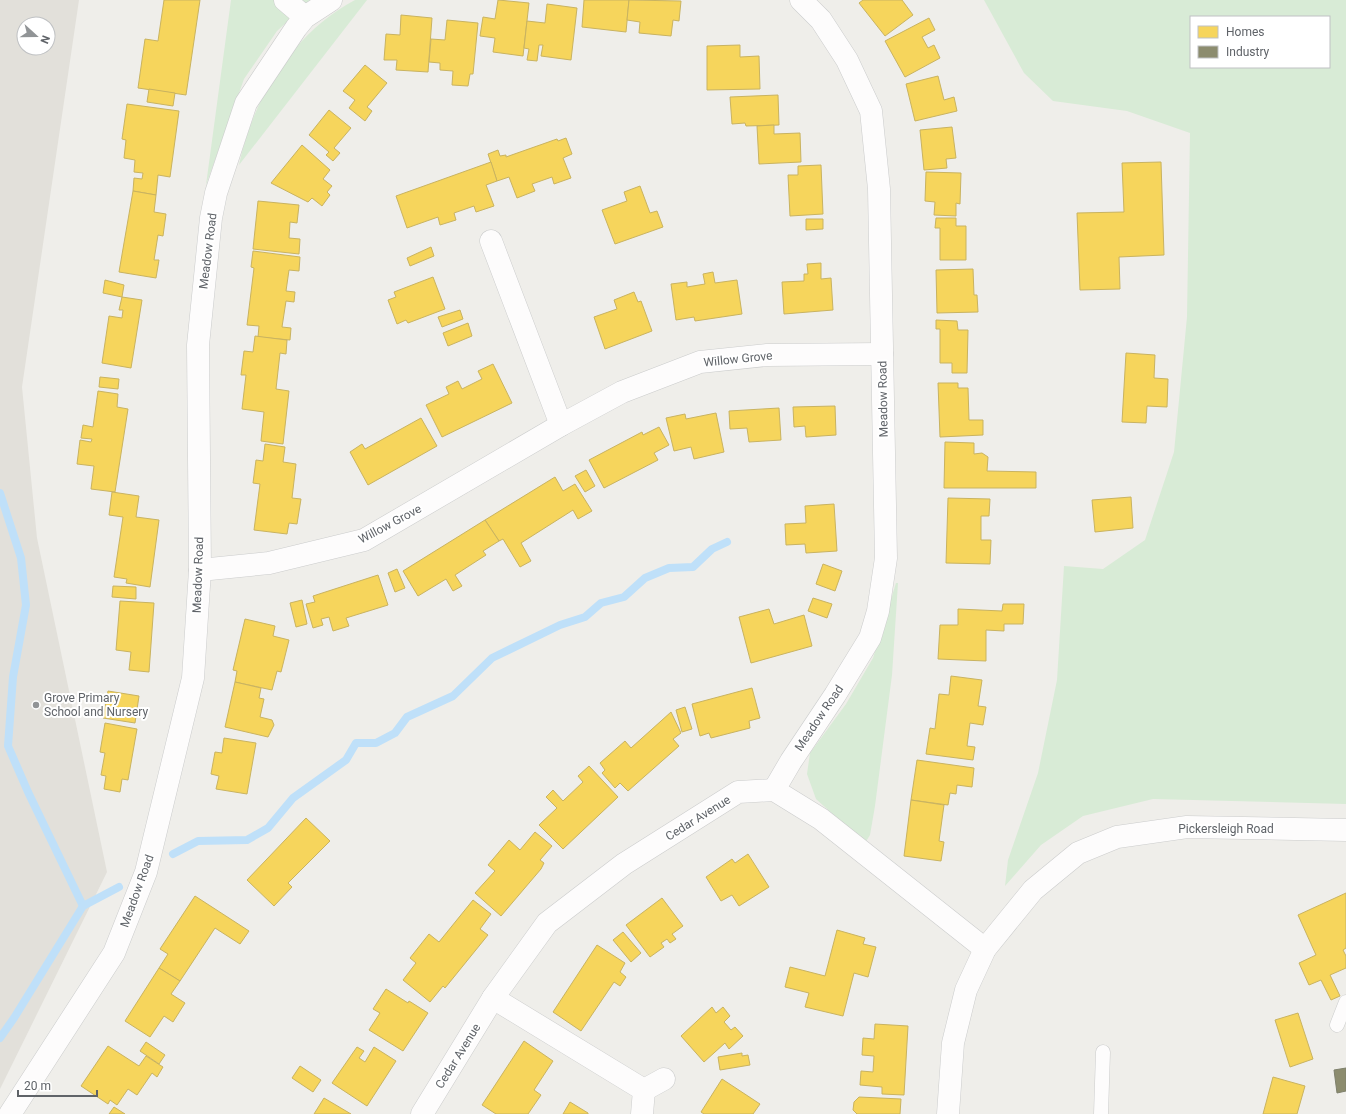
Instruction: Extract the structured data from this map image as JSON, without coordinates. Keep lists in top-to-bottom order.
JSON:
{
  "streets": {
    "street": [
      "Meadow Road",
      "Willow Grove",
      "Cedar Avenue",
      "Pickersleigh Road"
    ]
  },
  "crossings": [
    ["Meadow Road", "Willow Grove"],
    ["Meadow Road", "Cedar Avenue"]
  ],
  "places": ["Grove Primary School and Nursery"],
  "legend": ["Homes", "Industry"],
  "scale_bar": "20 m",
  "north": "right"
}
